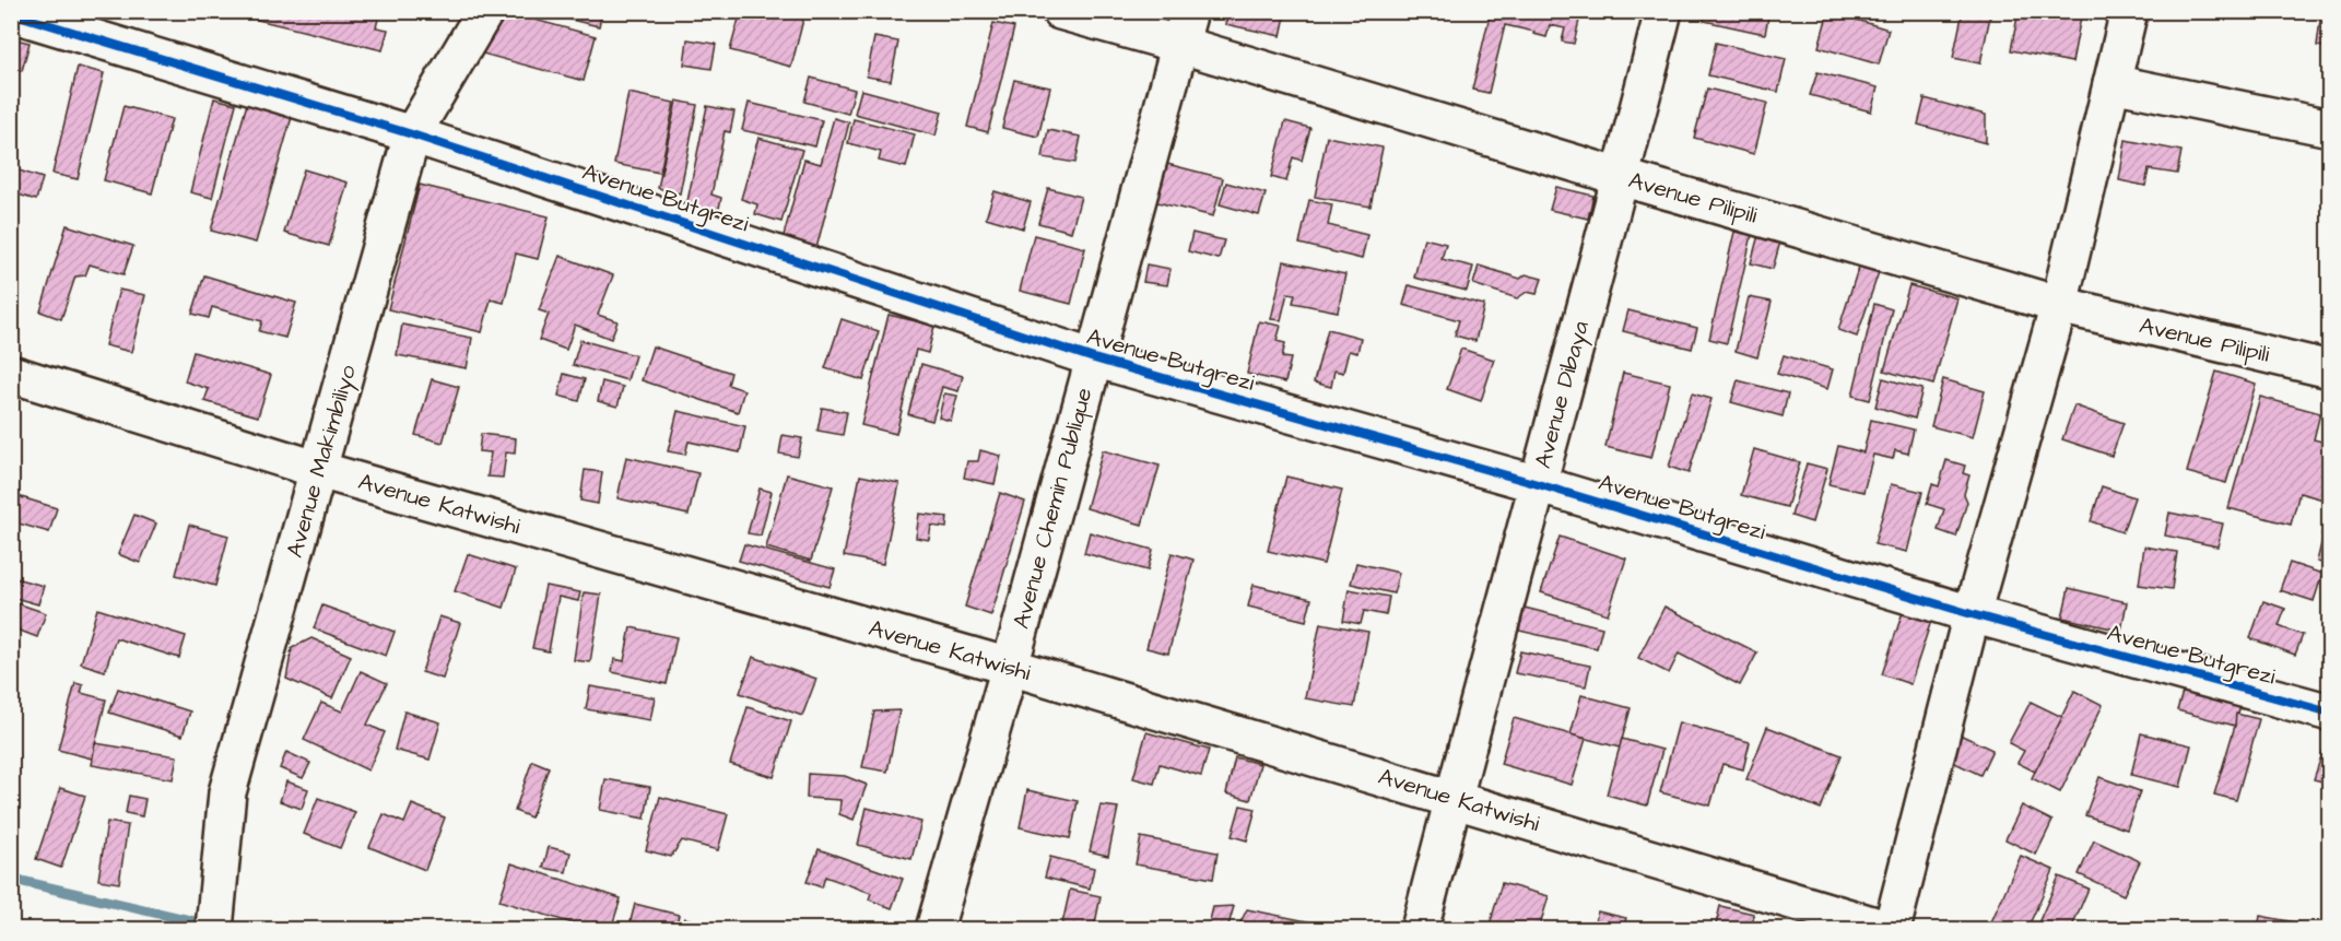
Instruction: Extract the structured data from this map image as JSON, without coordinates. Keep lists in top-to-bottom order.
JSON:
{
  "streets": {
    "street": [
      "Avenue Butgrezi",
      "Avenue Pilipili",
      "Avenue Dibaya",
      "Avenue Makimbiliyo",
      "Avenue Katwishi",
      "Avenue Chemin Publique"
    ]
  },
  "crossings": [
    ["Avenue Butgrezi", "Avenue Dibaya"],
    ["Avenue Butgrezi", "Avenue Makimbiliyo"],
    ["Avenue Butgrezi", "Avenue Chemin Publique"],
    ["Avenue Pilipili", "Avenue Dibaya"],
    ["Avenue Pilipili", "Avenue Chemin Publique"],
    ["Avenue Dibaya", "Avenue Katwishi"],
    ["Avenue Makimbiliyo", "Avenue Katwishi"],
    ["Avenue Katwishi", "Avenue Chemin Publique"]
  ]
}
